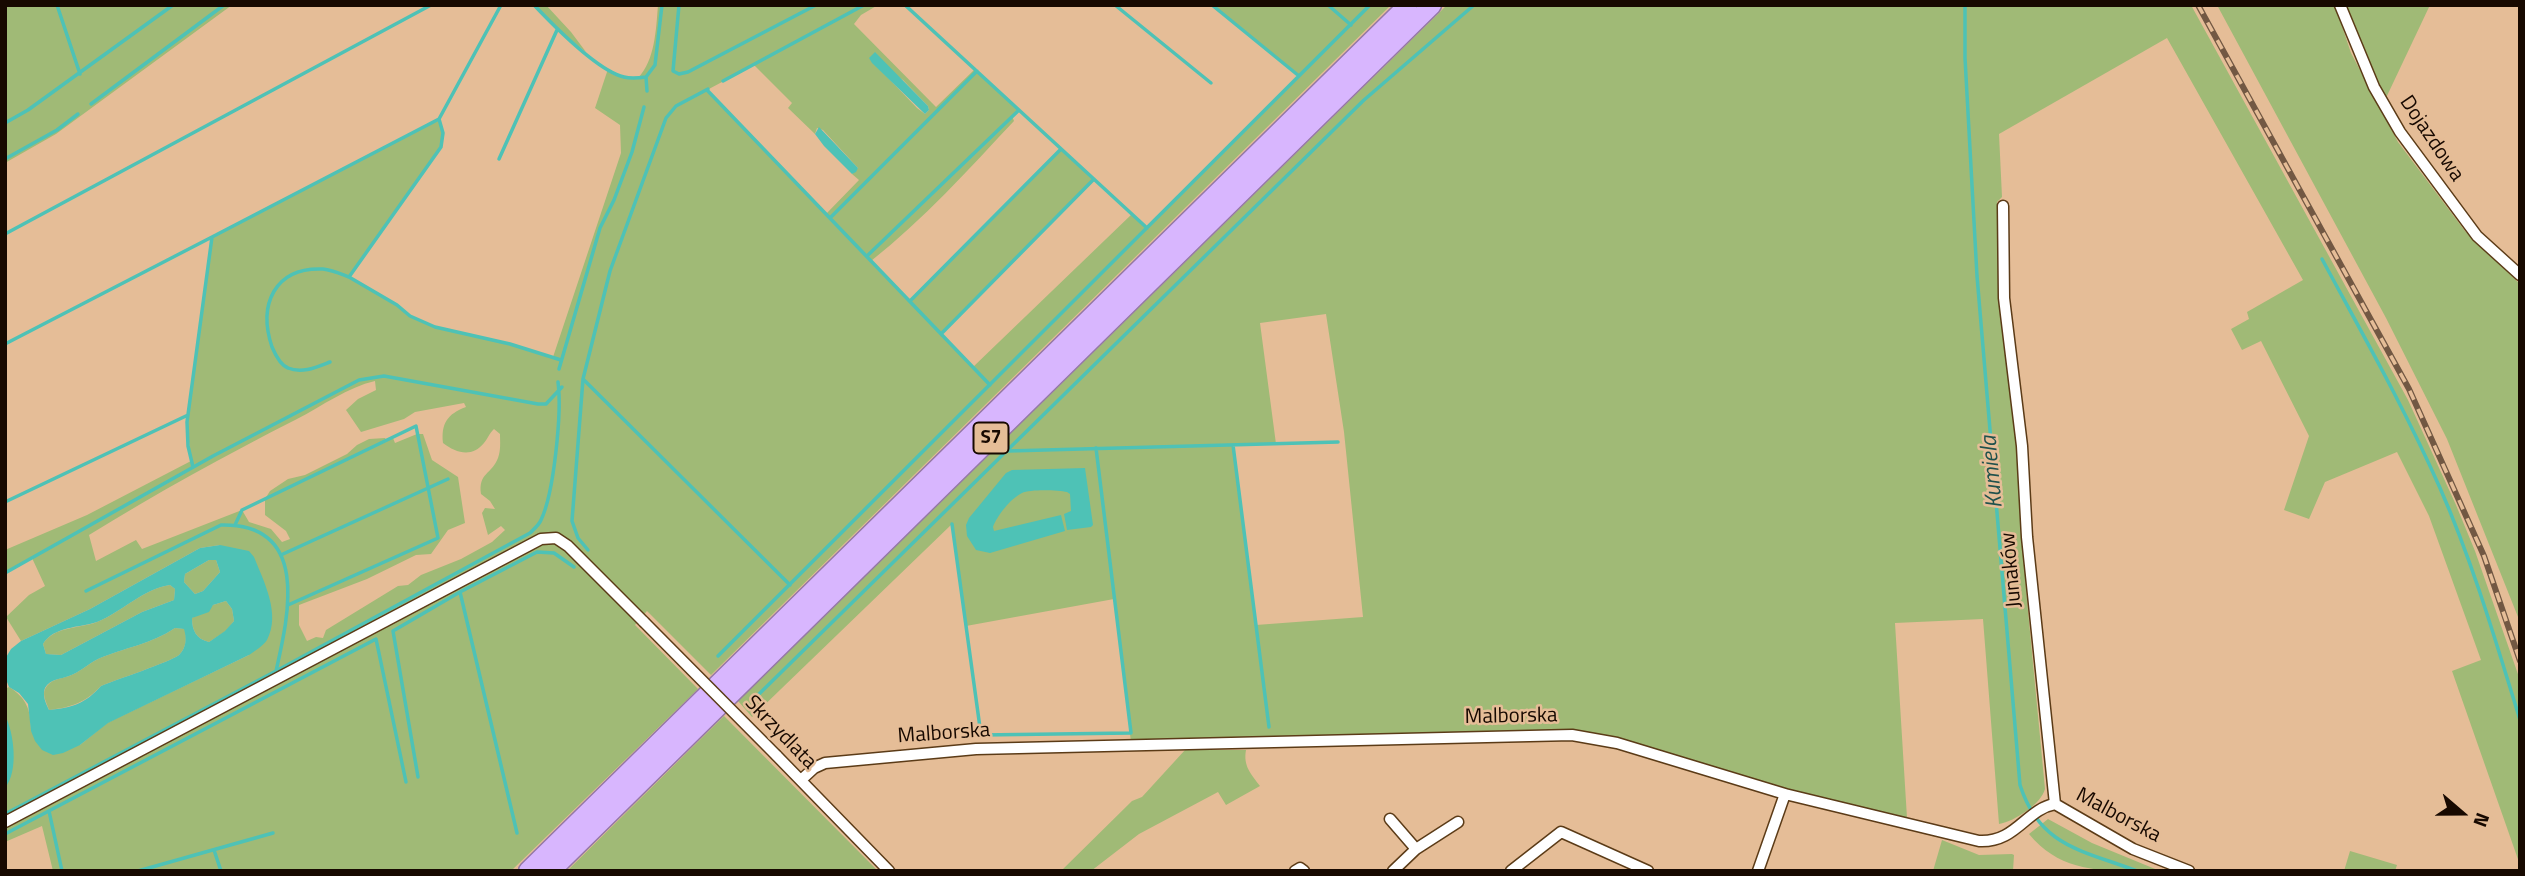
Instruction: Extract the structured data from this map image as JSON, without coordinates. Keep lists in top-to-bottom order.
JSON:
{
  "streets": {
    "highway": ["S7"],
    "street": [
      "Dojazdowa",
      "Junaków",
      "Malborska",
      "Skrzydlata"
    ]
  },
  "crossings": [
    ["Junaków", "Malborska"],
    ["Malborska", "Skrzydlata"]
  ],
  "water": ["Kumiela"],
  "north": "right"
}
